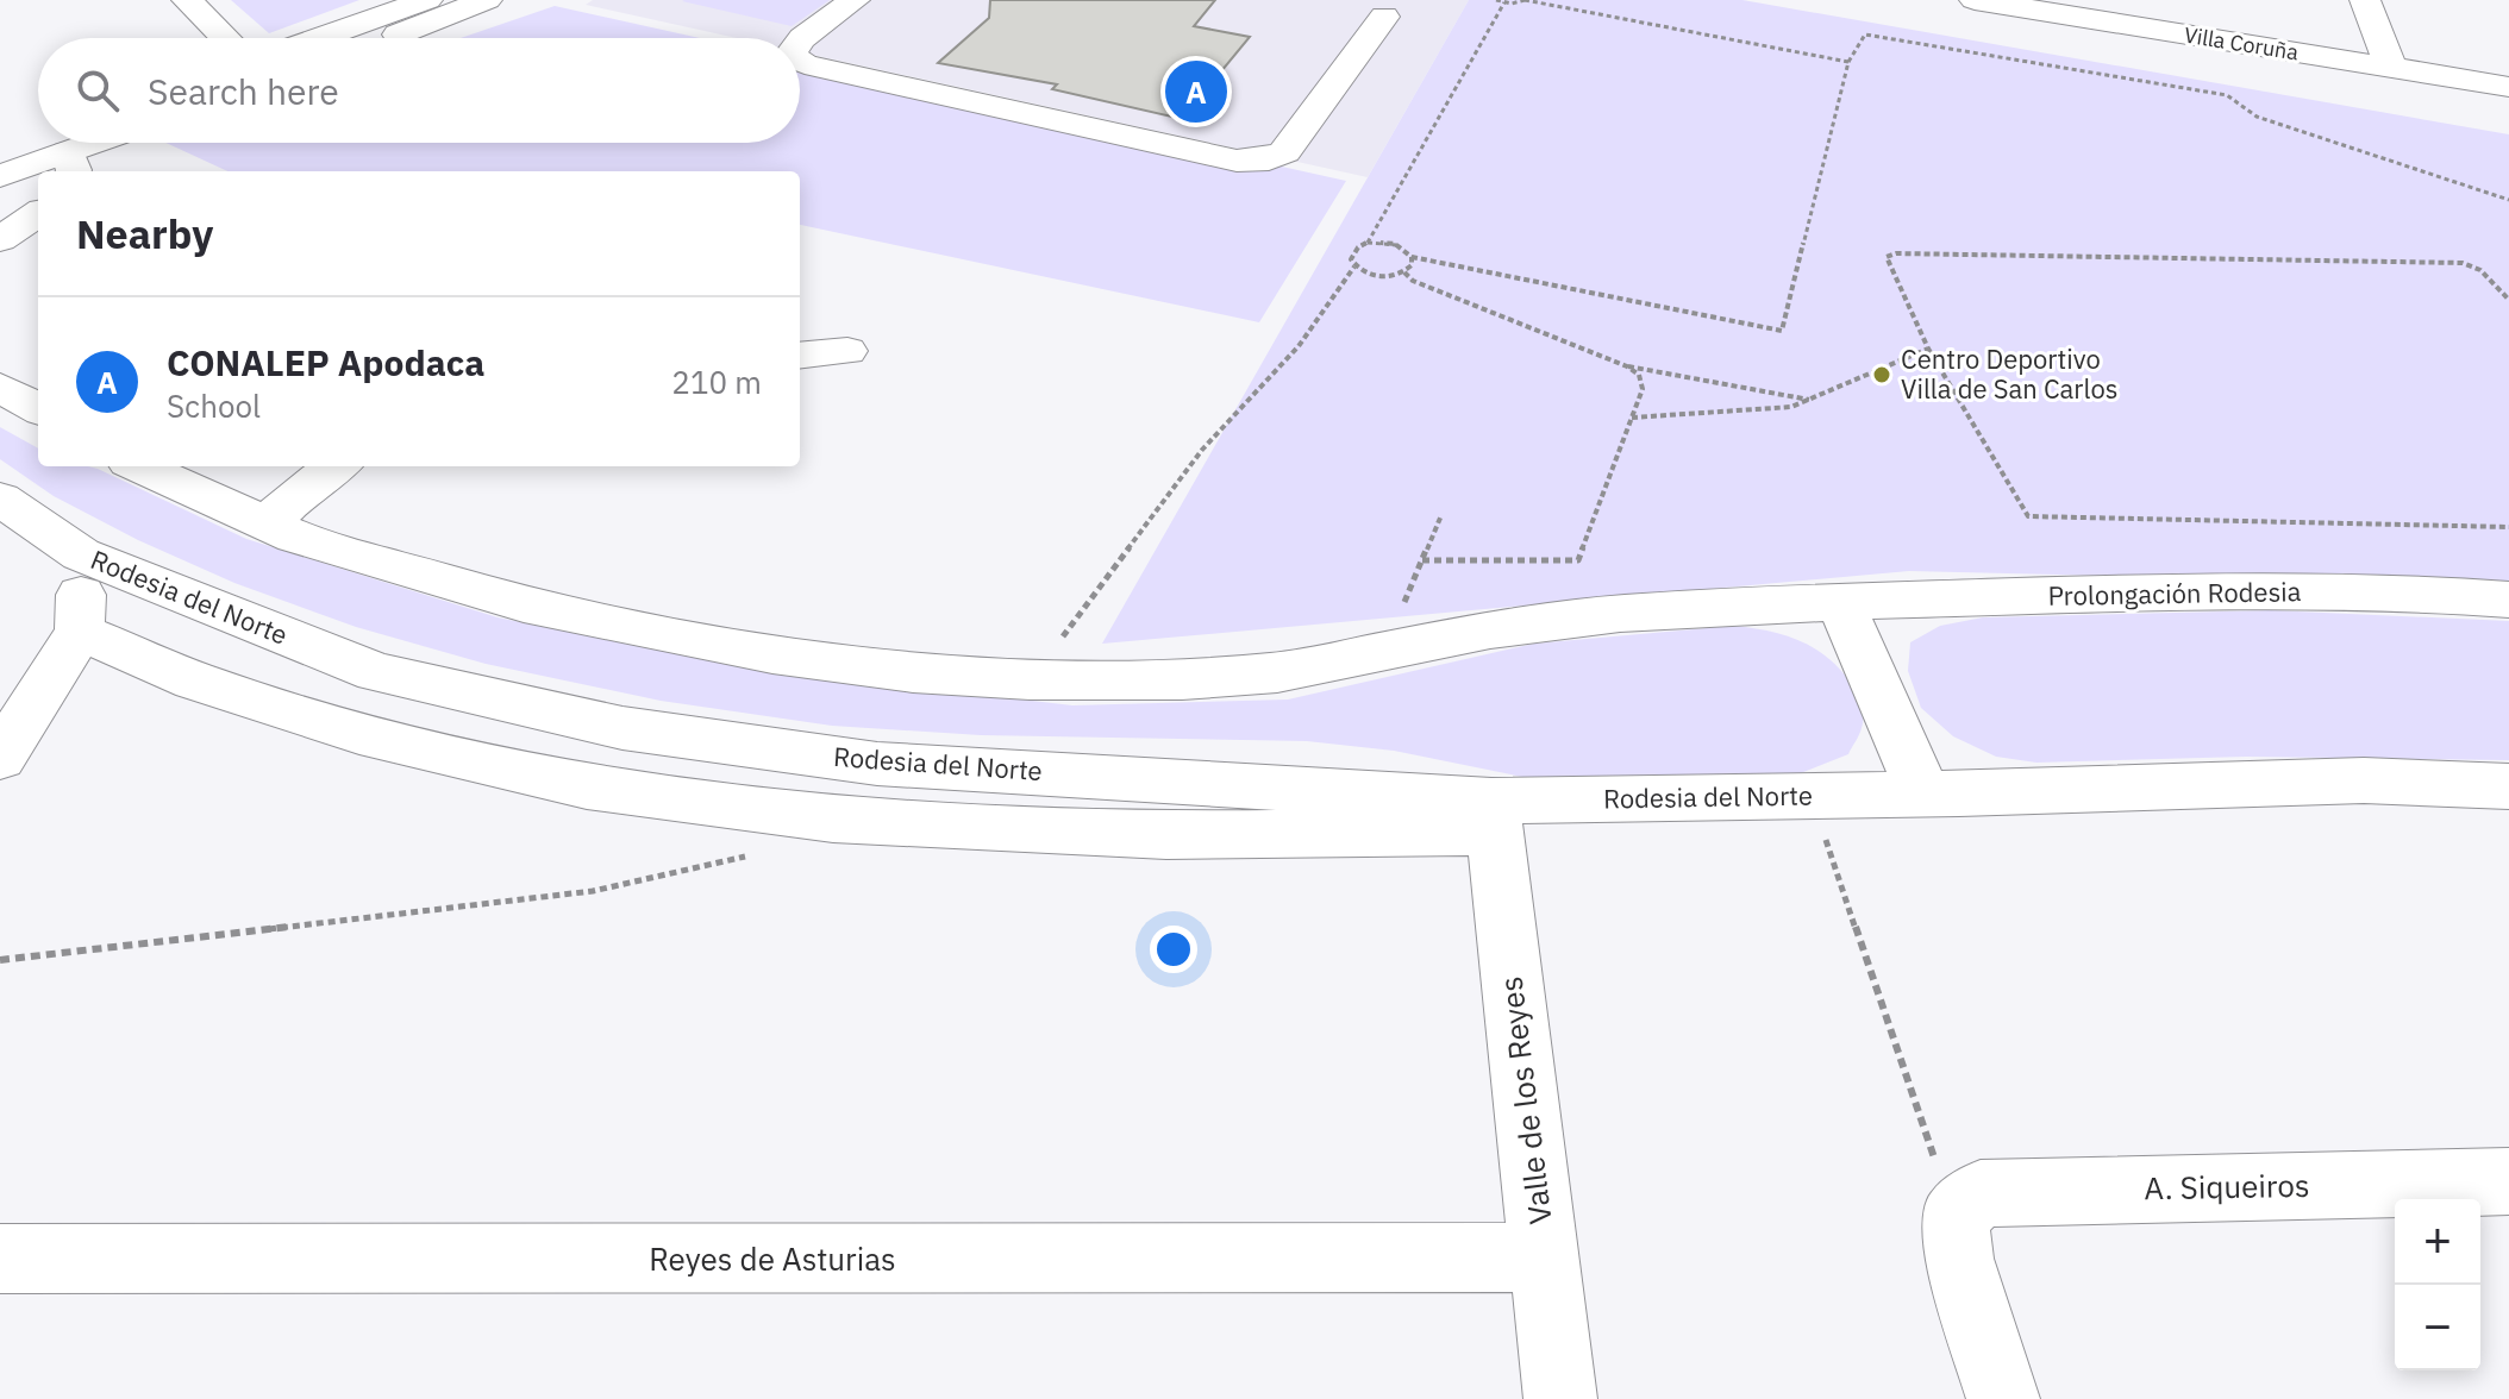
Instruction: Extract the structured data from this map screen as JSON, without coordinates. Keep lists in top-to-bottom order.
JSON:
{
  "streets": {
    "street": [
      "Villa Coruña",
      "Prolongación Rodesia",
      "Rodesia del Norte",
      "Valle de los Reyes",
      "A. Siqueiros",
      "Reyes de Asturias"
    ]
  },
  "crossings": [
    ["Rodesia del Norte", "Valle de los Reyes"],
    ["Valle de los Reyes", "Reyes de Asturias"]
  ],
  "places": ["Centro Deportivo Villa de San Carlos"],
  "page": {
    "search": "Search here",
    "pins": "A",
    "heading": "Nearby",
    "list": [
      {
        "mark": "A",
        "name": "CONALEP Apodaca",
        "note": "School",
        "value": "210 m"
      }
    ],
    "map_buttons": ["+", "−"]
  }
}
